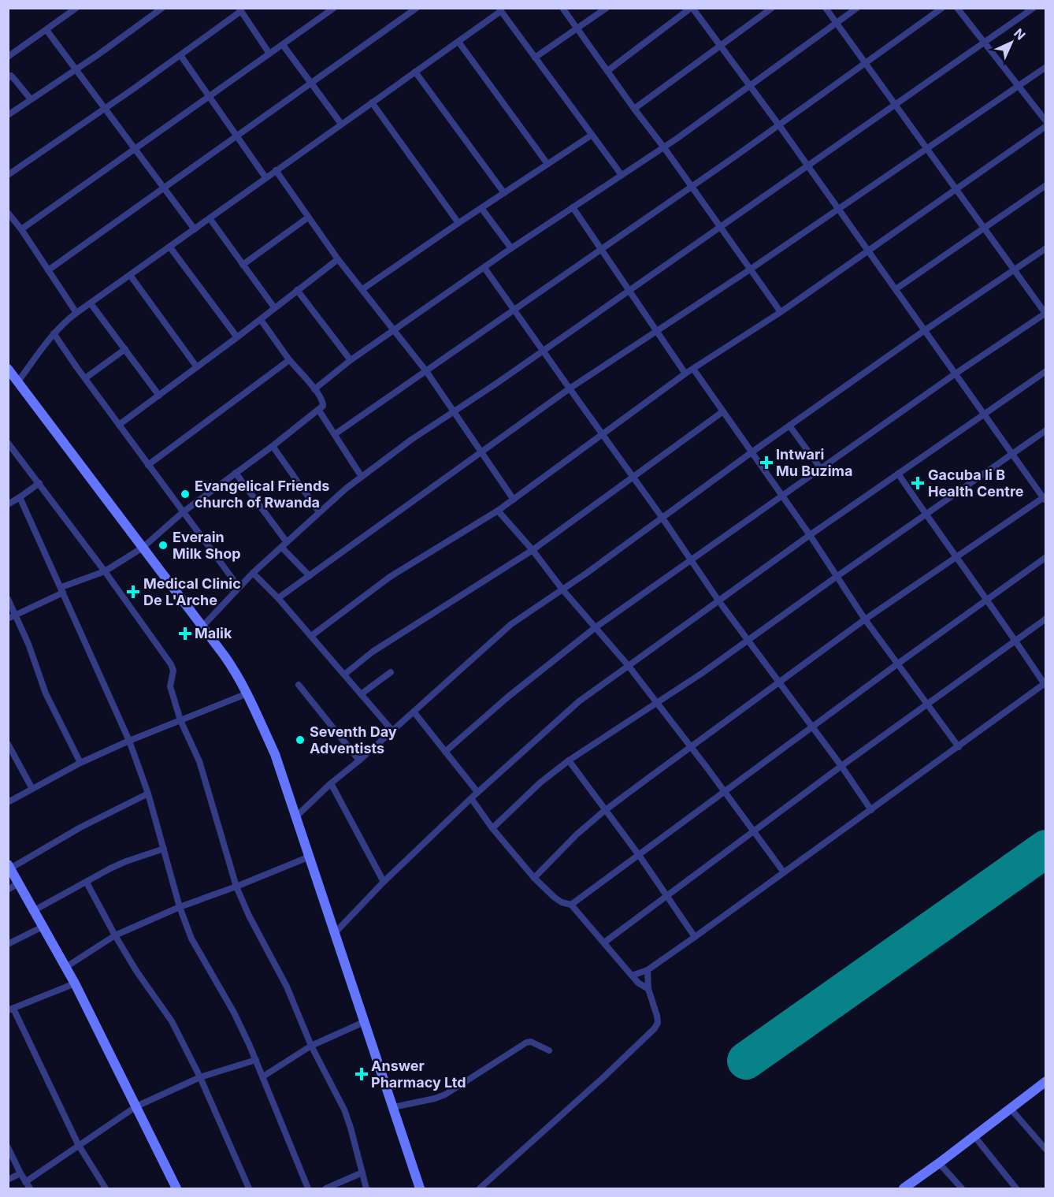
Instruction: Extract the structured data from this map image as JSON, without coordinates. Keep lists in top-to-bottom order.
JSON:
{
  "places": {
    "health": [
      "Intwari Mu Buzima",
      "Gacuba Ii B Health Centre",
      "Medical Clinic De L'Arche",
      "Malik",
      "Answer Pharmacy Ltd"
    ],
    "other": ["Evangelical Friends church of Rwanda", "Everain Milk Shop", "Seventh Day Adventists"]
  },
  "north": "top right"
}
